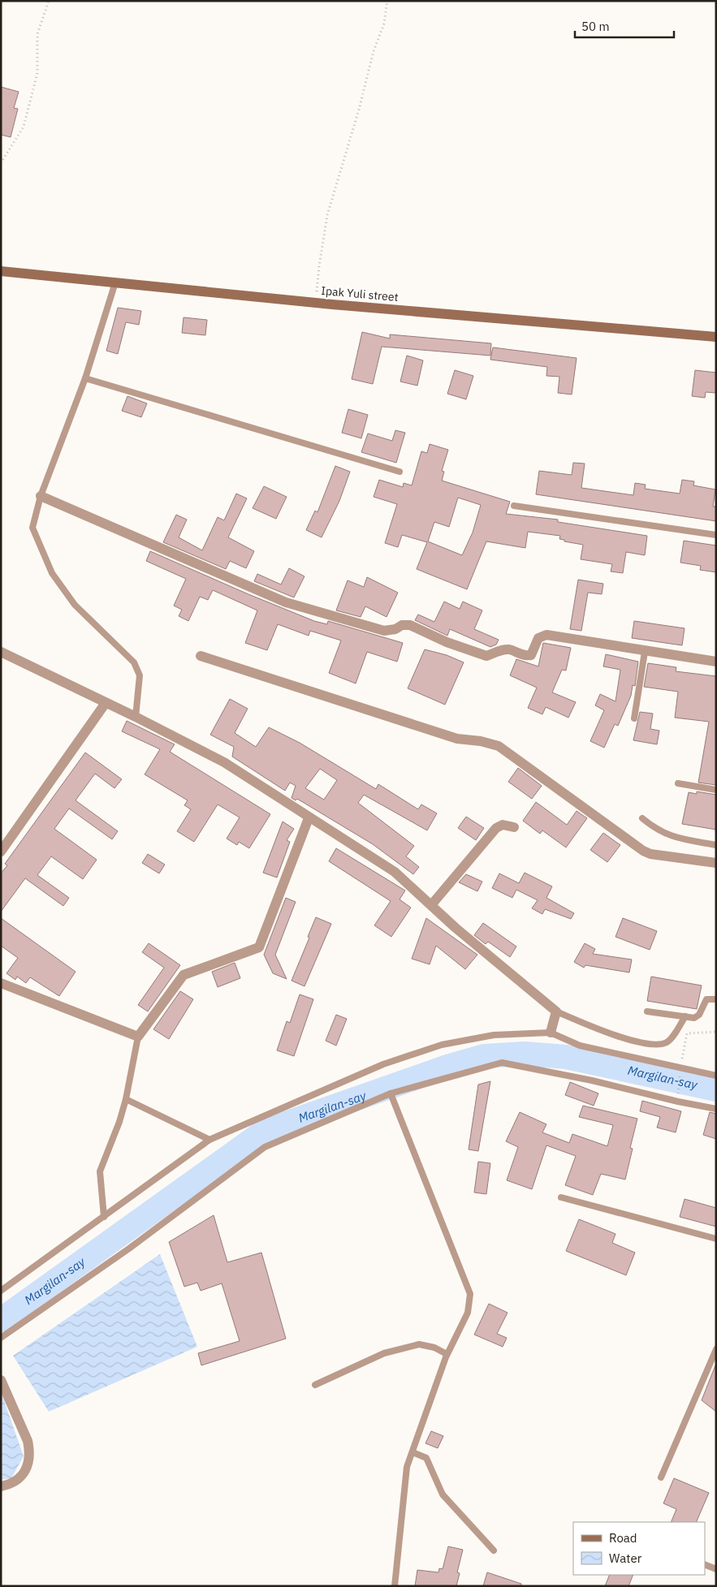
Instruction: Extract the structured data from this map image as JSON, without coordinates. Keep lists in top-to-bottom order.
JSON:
{
  "streets": {
    "main road": ["Ipak Yuli street"]
  },
  "water": ["Margilan-say"],
  "legend": ["Road", "Water"],
  "scale_bar": "50 m"
}
